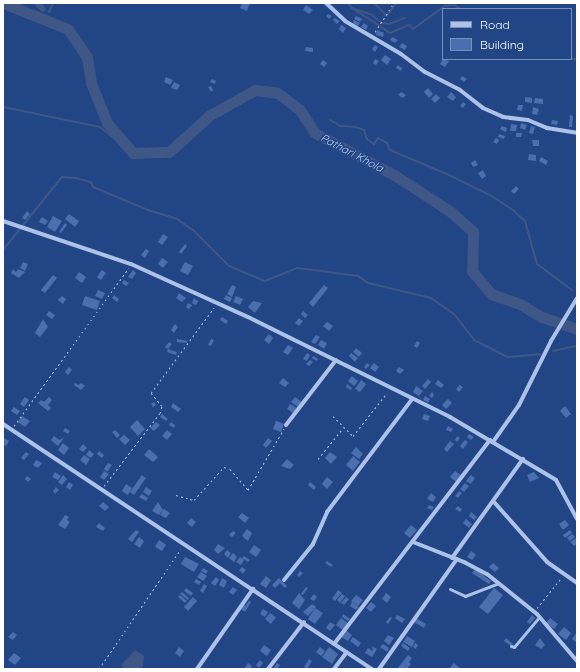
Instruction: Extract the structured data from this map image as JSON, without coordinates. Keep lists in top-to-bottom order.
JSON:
{
  "water": ["Pathari Khola"],
  "legend": ["Road", "Building"]
}
